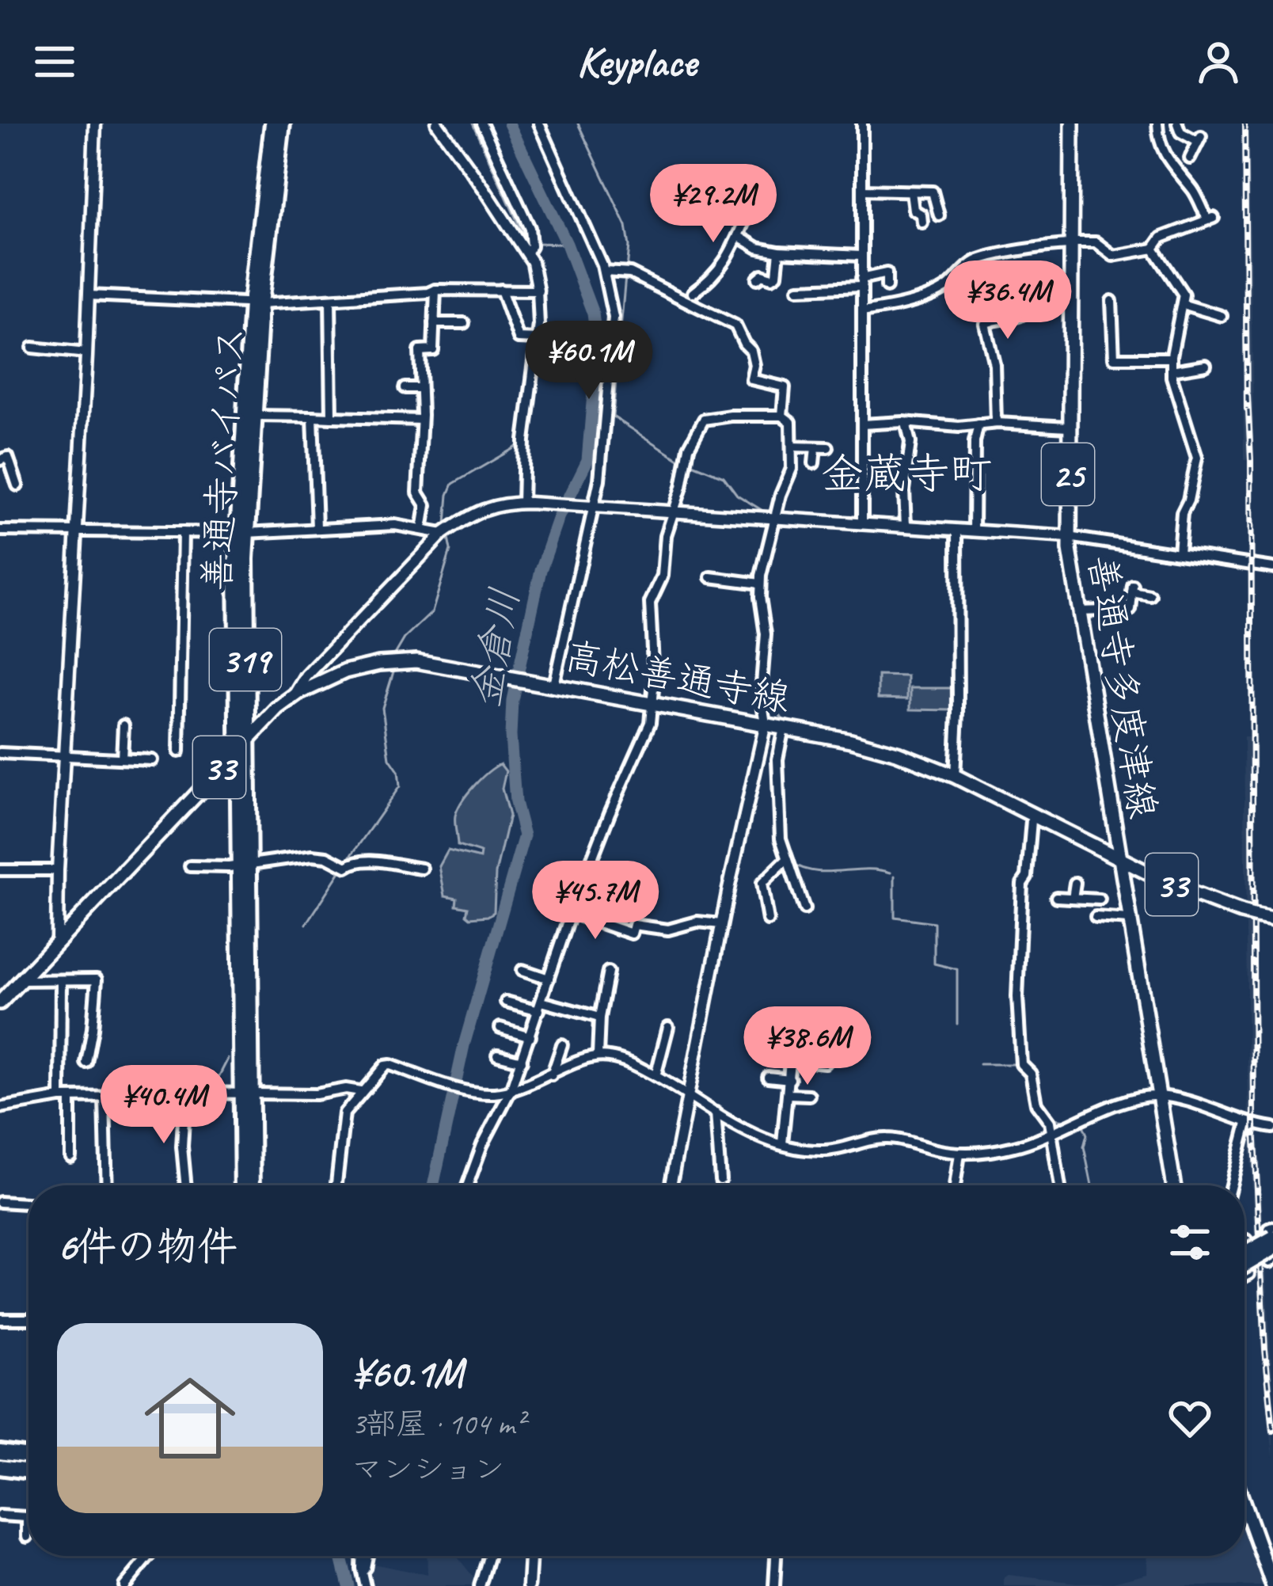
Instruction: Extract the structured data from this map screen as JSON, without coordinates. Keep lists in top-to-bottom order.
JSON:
{
  "streets": {
    "highway": ["善通寺バイパス", "319"],
    "main road": [
      "25",
      "高松善通寺線",
      "善通寺多度津線",
      "33"
    ]
  },
  "crossings": [
    ["善通寺バイパス", "高松善通寺線"],
    ["高松善通寺線", "善通寺多度津線"]
  ],
  "districts": ["金蔵寺町"],
  "water": ["金倉川"],
  "page": {
    "header": "Keyplace",
    "price": [
      "¥29.2M",
      "¥36.4M",
      "¥60.1M",
      "¥45.7M",
      "¥38.6M",
      "¥40.4M"
    ],
    "heading": "6件の物件",
    "list": [
      {
        "name": "¥60.1M",
        "note": "3部屋 · 104 m² · マンション"
      }
    ]
  }
}
